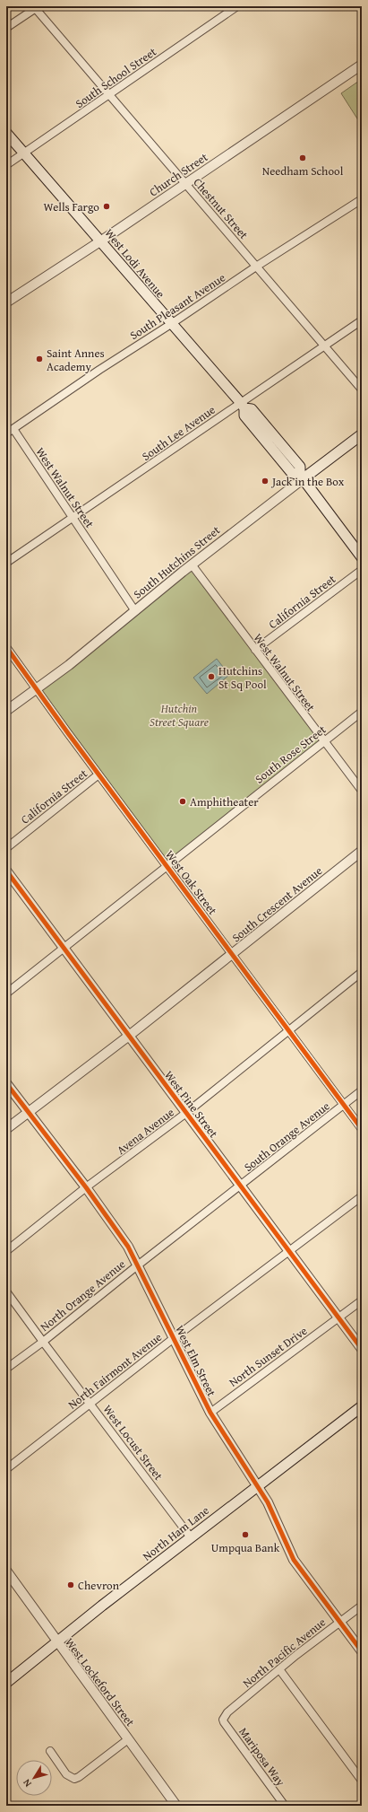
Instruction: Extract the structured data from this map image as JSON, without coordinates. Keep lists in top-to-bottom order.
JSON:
{
  "streets": {
    "main road": ["West Lodi Avenue", "South Hutchins Street", "North Ham Lane"],
    "street": [
      "South School Street",
      "Church Street",
      "Chestnut Street",
      "South Pleasant Avenue",
      "South Lee Avenue",
      "West Walnut Street",
      "California Street",
      "South Rose Street",
      "West Oak Street",
      "South Crescent Avenue",
      "West Pine Street",
      "Avena Avenue",
      "South Orange Avenue",
      "North Orange Avenue",
      "North Sunset Drive",
      "West Elm Street",
      "North Fairmont Avenue",
      "West Locust Street",
      "North Pacific Avenue",
      "West Lockeford Street",
      "Mariposa Way"
    ]
  },
  "crossings": [
    ["South School Street", "Chestnut Street"],
    ["South School Street", "West Lodi Avenue"],
    ["Church Street", "Chestnut Street"],
    ["Church Street", "West Lodi Avenue"],
    ["Chestnut Street", "South Pleasant Avenue"],
    ["Chestnut Street", "South Lee Avenue"],
    ["West Lodi Avenue", "South Pleasant Avenue"],
    ["West Lodi Avenue", "South Lee Avenue"],
    ["West Lodi Avenue", "South Hutchins Street"],
    ["South Pleasant Avenue", "West Walnut Street"],
    ["South Lee Avenue", "West Walnut Street"],
    ["West Walnut Street", "South Hutchins Street"],
    ["West Walnut Street", "California Street"],
    ["West Walnut Street", "South Rose Street"],
    ["South Hutchins Street", "West Oak Street"],
    ["California Street", "West Oak Street"],
    ["South Rose Street", "West Oak Street"],
    ["South Rose Street", "West Pine Street"],
    ["West Oak Street", "South Crescent Avenue"],
    ["West Oak Street", "Avena Avenue"],
    ["West Oak Street", "South Orange Avenue"],
    ["South Crescent Avenue", "West Pine Street"],
    ["South Crescent Avenue", "West Elm Street"],
    ["West Pine Street", "Avena Avenue"],
    ["West Pine Street", "South Orange Avenue"],
    ["West Pine Street", "North Orange Avenue"],
    ["West Pine Street", "North Sunset Drive"],
    ["West Pine Street", "North Fairmont Avenue"],
    ["Avena Avenue", "West Elm Street"],
    ["South Orange Avenue", "North Orange Avenue"],
    ["North Orange Avenue", "West Elm Street"],
    ["North Orange Avenue", "West Locust Street"],
    ["North Sunset Drive", "West Elm Street"],
    ["West Elm Street", "North Fairmont Avenue"],
    ["West Elm Street", "North Ham Lane"],
    ["West Elm Street", "North Pacific Avenue"],
    ["North Fairmont Avenue", "West Locust Street"],
    ["West Locust Street", "North Ham Lane"],
    ["North Ham Lane", "West Lockeford Street"],
    ["North Pacific Avenue", "Mariposa Way"]
  ],
  "parks": ["Hutchin Street Square"],
  "places": [
    "Needham School",
    "Wells Fargo",
    "Saint Annes Academy",
    "Jack in the Box",
    "Hutchins St Sq Pool",
    "Amphitheater",
    "Umpqua Bank",
    "Chevron"
  ],
  "north": "bottom left"
}
